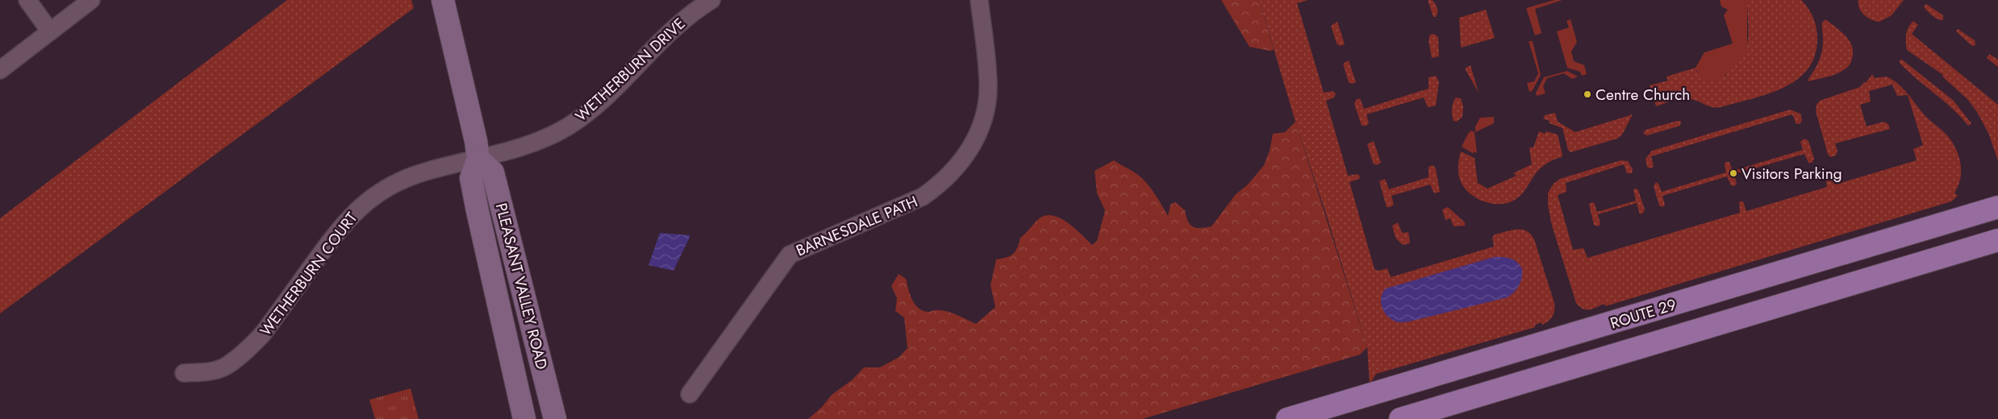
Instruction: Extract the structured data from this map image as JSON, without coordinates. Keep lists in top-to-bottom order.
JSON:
{
  "streets": {
    "main road": ["PLEASANT VALLEY ROAD", "ROUTE 29"],
    "street": ["WETHERBURN DRIVE", "BARNESDALE PATH", "WETHERBURN COURT"]
  },
  "crossings": [
    ["WETHERBURN DRIVE", "WETHERBURN COURT"],
    ["WETHERBURN DRIVE", "PLEASANT VALLEY ROAD"],
    ["WETHERBURN COURT", "PLEASANT VALLEY ROAD"]
  ],
  "places": ["Centre Church", "Visitors Parking"]
}
